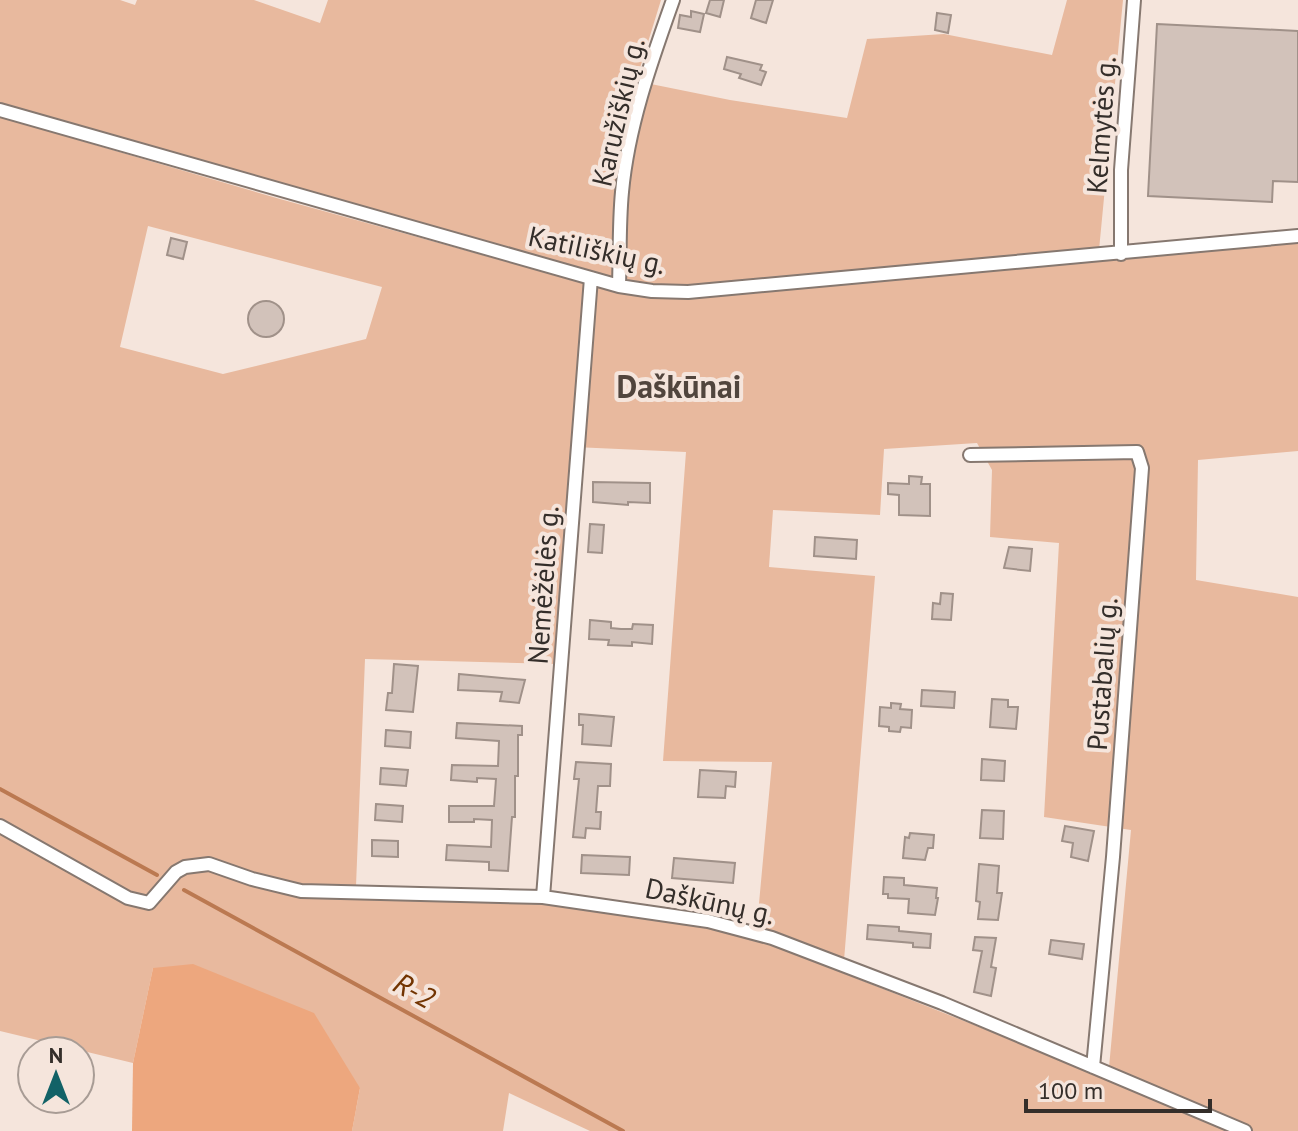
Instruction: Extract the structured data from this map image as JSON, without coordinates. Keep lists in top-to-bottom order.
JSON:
{
  "streets": {
    "street": [
      "Karužiškių g.",
      "Kelmytės g.",
      "Katiliškių g.",
      "Nemėžėlės g.",
      "Pustabalių g.",
      "Daškūnų g."
    ]
  },
  "crossings": [
    ["Karužiškių g.", "Katiliškių g."],
    ["Kelmytės g.", "Katiliškių g."],
    ["Katiliškių g.", "Nemėžėlės g."],
    ["Nemėžėlės g.", "Daškūnų g."],
    ["Pustabalių g.", "Daškūnų g."]
  ],
  "districts": ["Daškūnai"],
  "water": ["R-2"],
  "scale_bar": "100 m",
  "north": "top"
}
